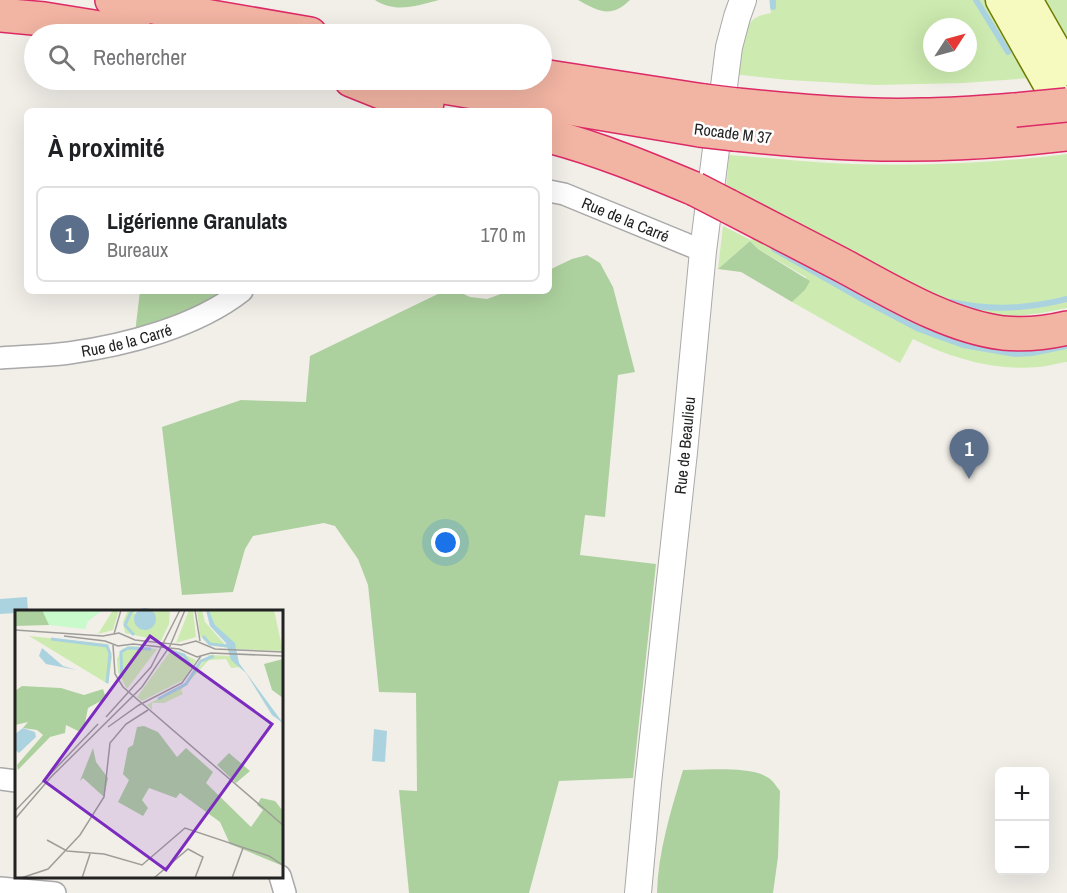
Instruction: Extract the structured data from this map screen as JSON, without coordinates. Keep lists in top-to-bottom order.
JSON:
{
  "streets": {
    "highway": ["Rocade M 37"],
    "street": ["Rue de la Carré", "Rue de Beaulieu"]
  },
  "crossings": [
    ["Rue de la Carré", "Rue de Beaulieu"]
  ],
  "north": "top right",
  "page": {
    "search": "Rechercher",
    "heading": "À proximité",
    "list": [
      {
        "mark": "1",
        "name": "Ligérienne Granulats",
        "note": "Bureaux",
        "value": "170 m"
      }
    ],
    "pins": "1",
    "map_buttons": ["+", "−"]
  }
}
